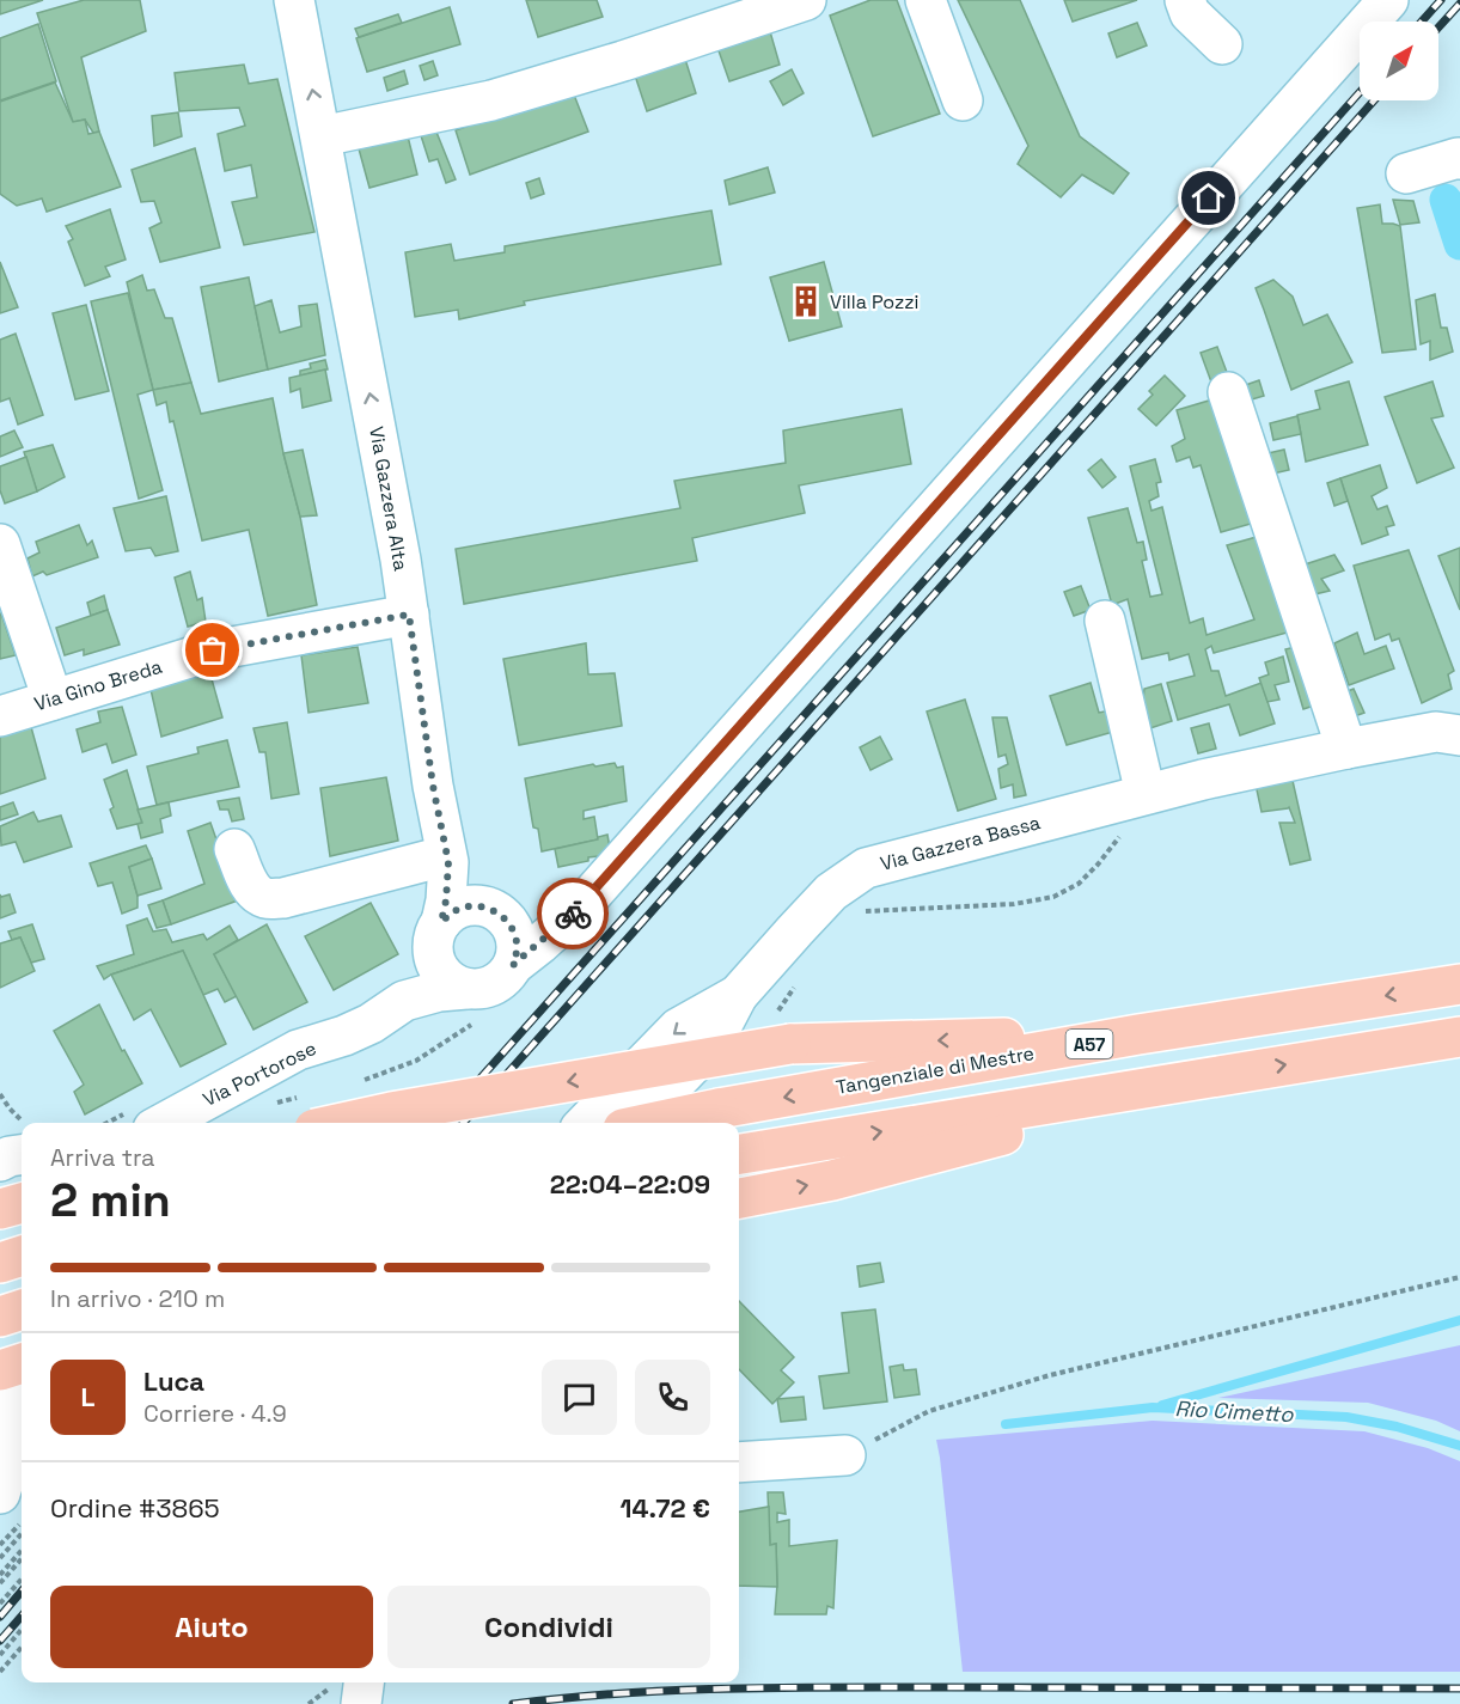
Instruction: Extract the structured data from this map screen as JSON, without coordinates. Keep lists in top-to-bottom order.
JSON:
{
  "streets": {
    "highway": ["A57", "Tangenziale di Mestre"],
    "street": [
      "Via Gazzera Alta",
      "Via Gino Breda",
      "Via Gazzera Bassa",
      "Via Portorose"
    ]
  },
  "crossings": [
    ["Via Gazzera Alta", "Via Gino Breda"],
    ["Via Gazzera Alta", "Via Portorose"],
    ["A57", "Tangenziale di Mestre"]
  ],
  "one_way": ["Via Gazzera Alta"],
  "water": ["Rio Cimetto"],
  "places": {
    "building": ["Villa Pozzi"]
  },
  "north": "top right",
  "page": {
    "heading": ["2 min", "Arriva tra", "22:04–22:09"],
    "panel": [
      "Luca",
      "Corriere · 4.9",
      "Ordine #3865",
      "14.72 €"
    ],
    "bar": "In arrivo · 210 m",
    "round": "L",
    "buttons": ["Aiuto", "Condividi"]
  }
}
